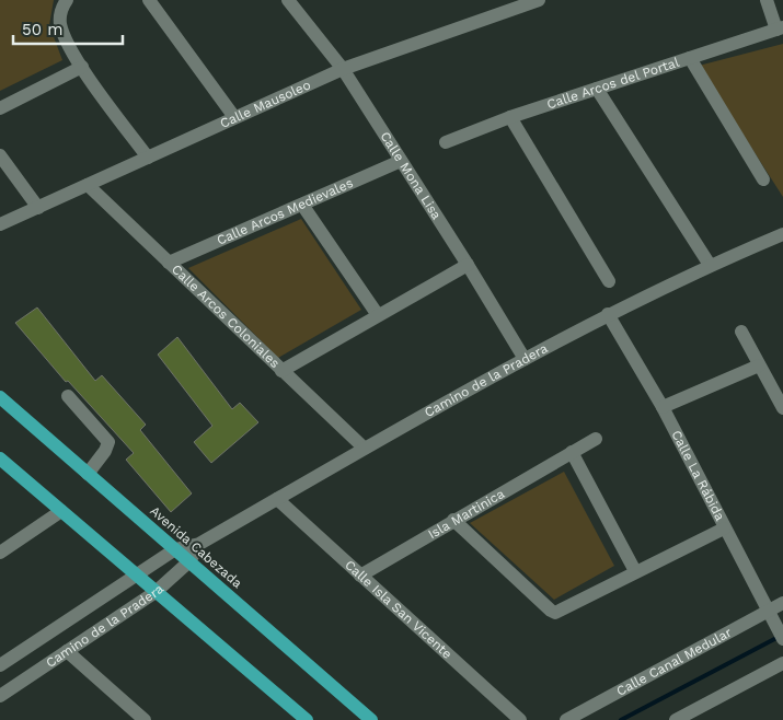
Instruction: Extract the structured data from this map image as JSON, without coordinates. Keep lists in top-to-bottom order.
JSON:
{
  "streets": {
    "main road": ["Avenida Cabezada"],
    "street": [
      "Calle Arcos del Portal",
      "Calle Mausoleo",
      "Calle Mona Lisa",
      "Calle Arcos Medievales",
      "Calle Arcos Coloniales",
      "Camino de la Pradera",
      "Calle La Rábida",
      "Isla Martinica",
      "Calle Isla San Vicente",
      "Calle Canal Medular"
    ]
  },
  "crossings": [
    ["Calle Mausoleo", "Calle Mona Lisa"],
    ["Calle Mausoleo", "Calle Arcos Coloniales"],
    ["Calle Mona Lisa", "Calle Arcos Medievales"],
    ["Calle Mona Lisa", "Camino de la Pradera"],
    ["Calle Arcos Medievales", "Calle Arcos Coloniales"],
    ["Calle Arcos Coloniales", "Camino de la Pradera"],
    ["Camino de la Pradera", "Calle La Rábida"],
    ["Camino de la Pradera", "Avenida Cabezada"],
    ["Camino de la Pradera", "Calle Isla San Vicente"],
    ["Calle La Rábida", "Calle Canal Medular"],
    ["Isla Martinica", "Calle Isla San Vicente"]
  ],
  "scale_bar": "50 m"
}
